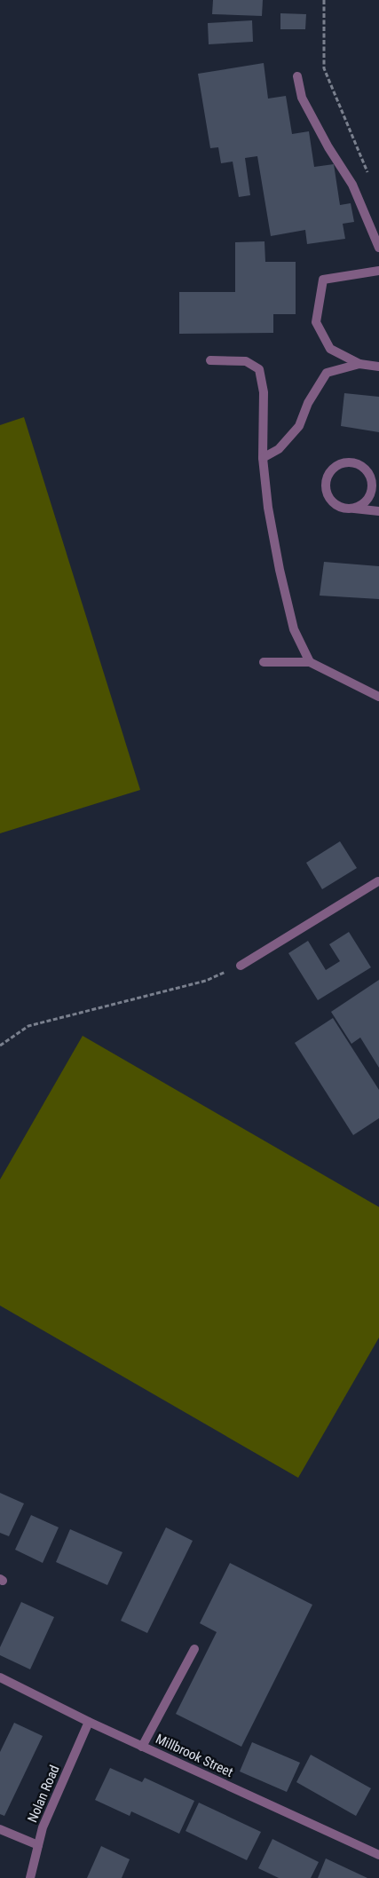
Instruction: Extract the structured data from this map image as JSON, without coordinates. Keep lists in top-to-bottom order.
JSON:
{
  "streets": {
    "street": ["Millbrook Street", "Nolan Road"]
  },
  "crossings": [
    ["Millbrook Street", "Nolan Road"]
  ]
}
